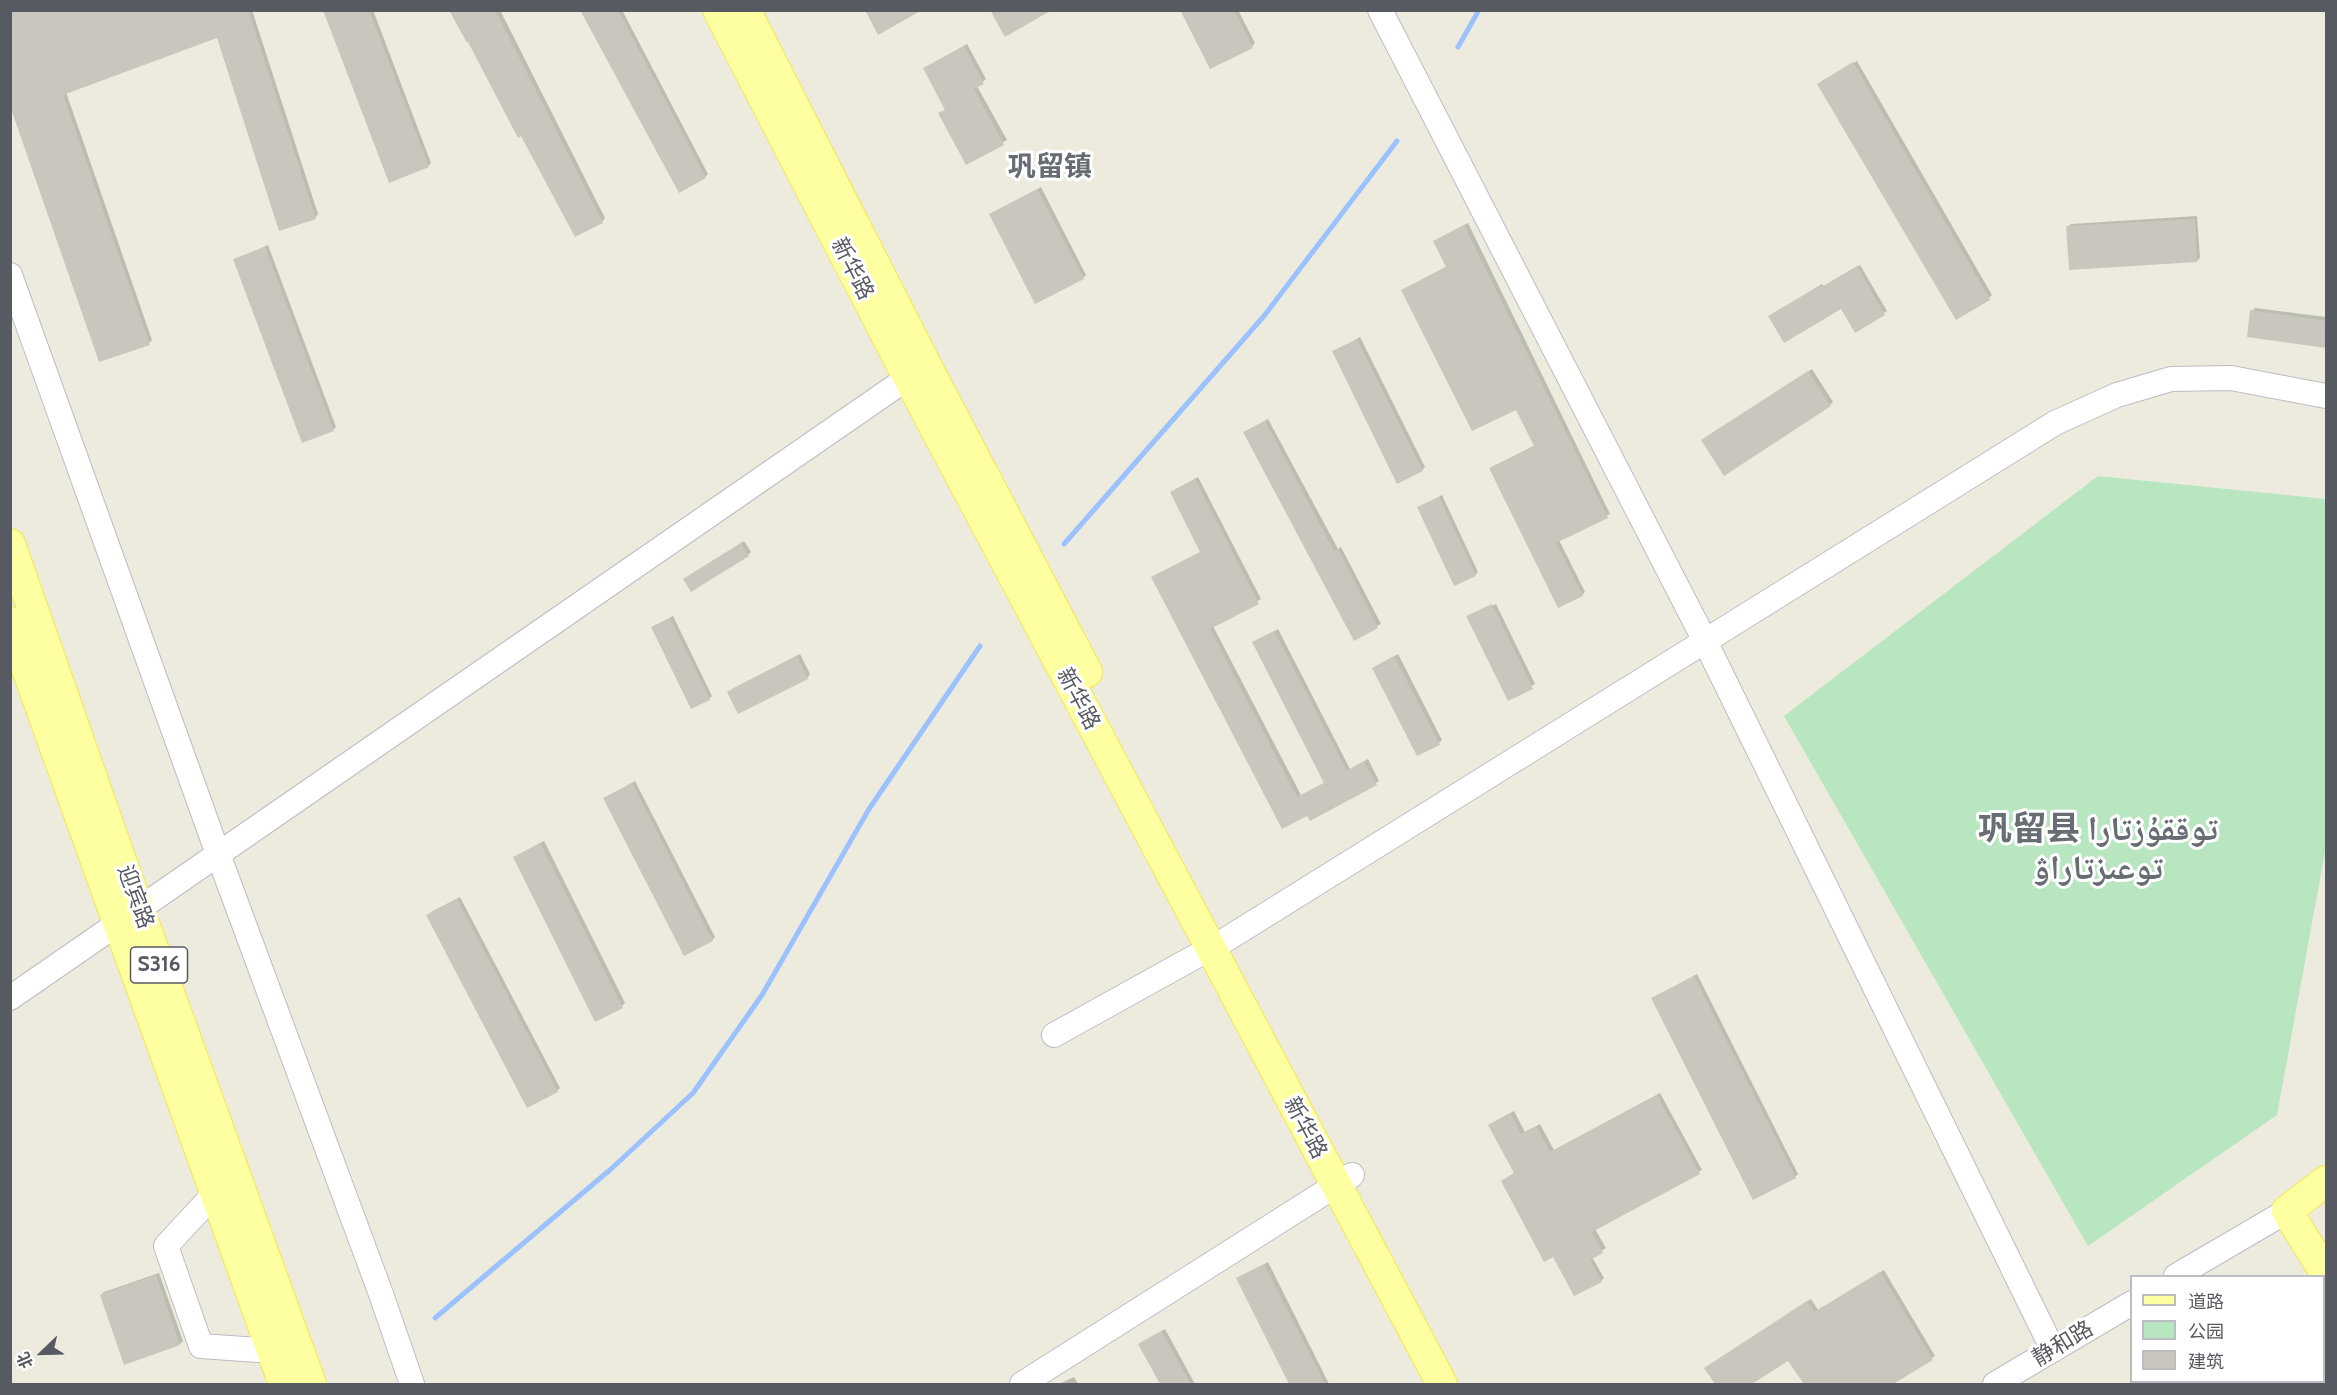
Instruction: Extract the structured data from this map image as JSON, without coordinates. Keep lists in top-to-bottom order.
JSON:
{
  "streets": {
    "main road": ["新华路", "迎宾路", "S316"],
    "street": ["静和路"]
  },
  "districts": ["巩留镇", "巩留县 توققۇزتارا توعىزتاراۋ"],
  "legend": ["道路", "公园", "建筑"],
  "north": "bottom left"
}
